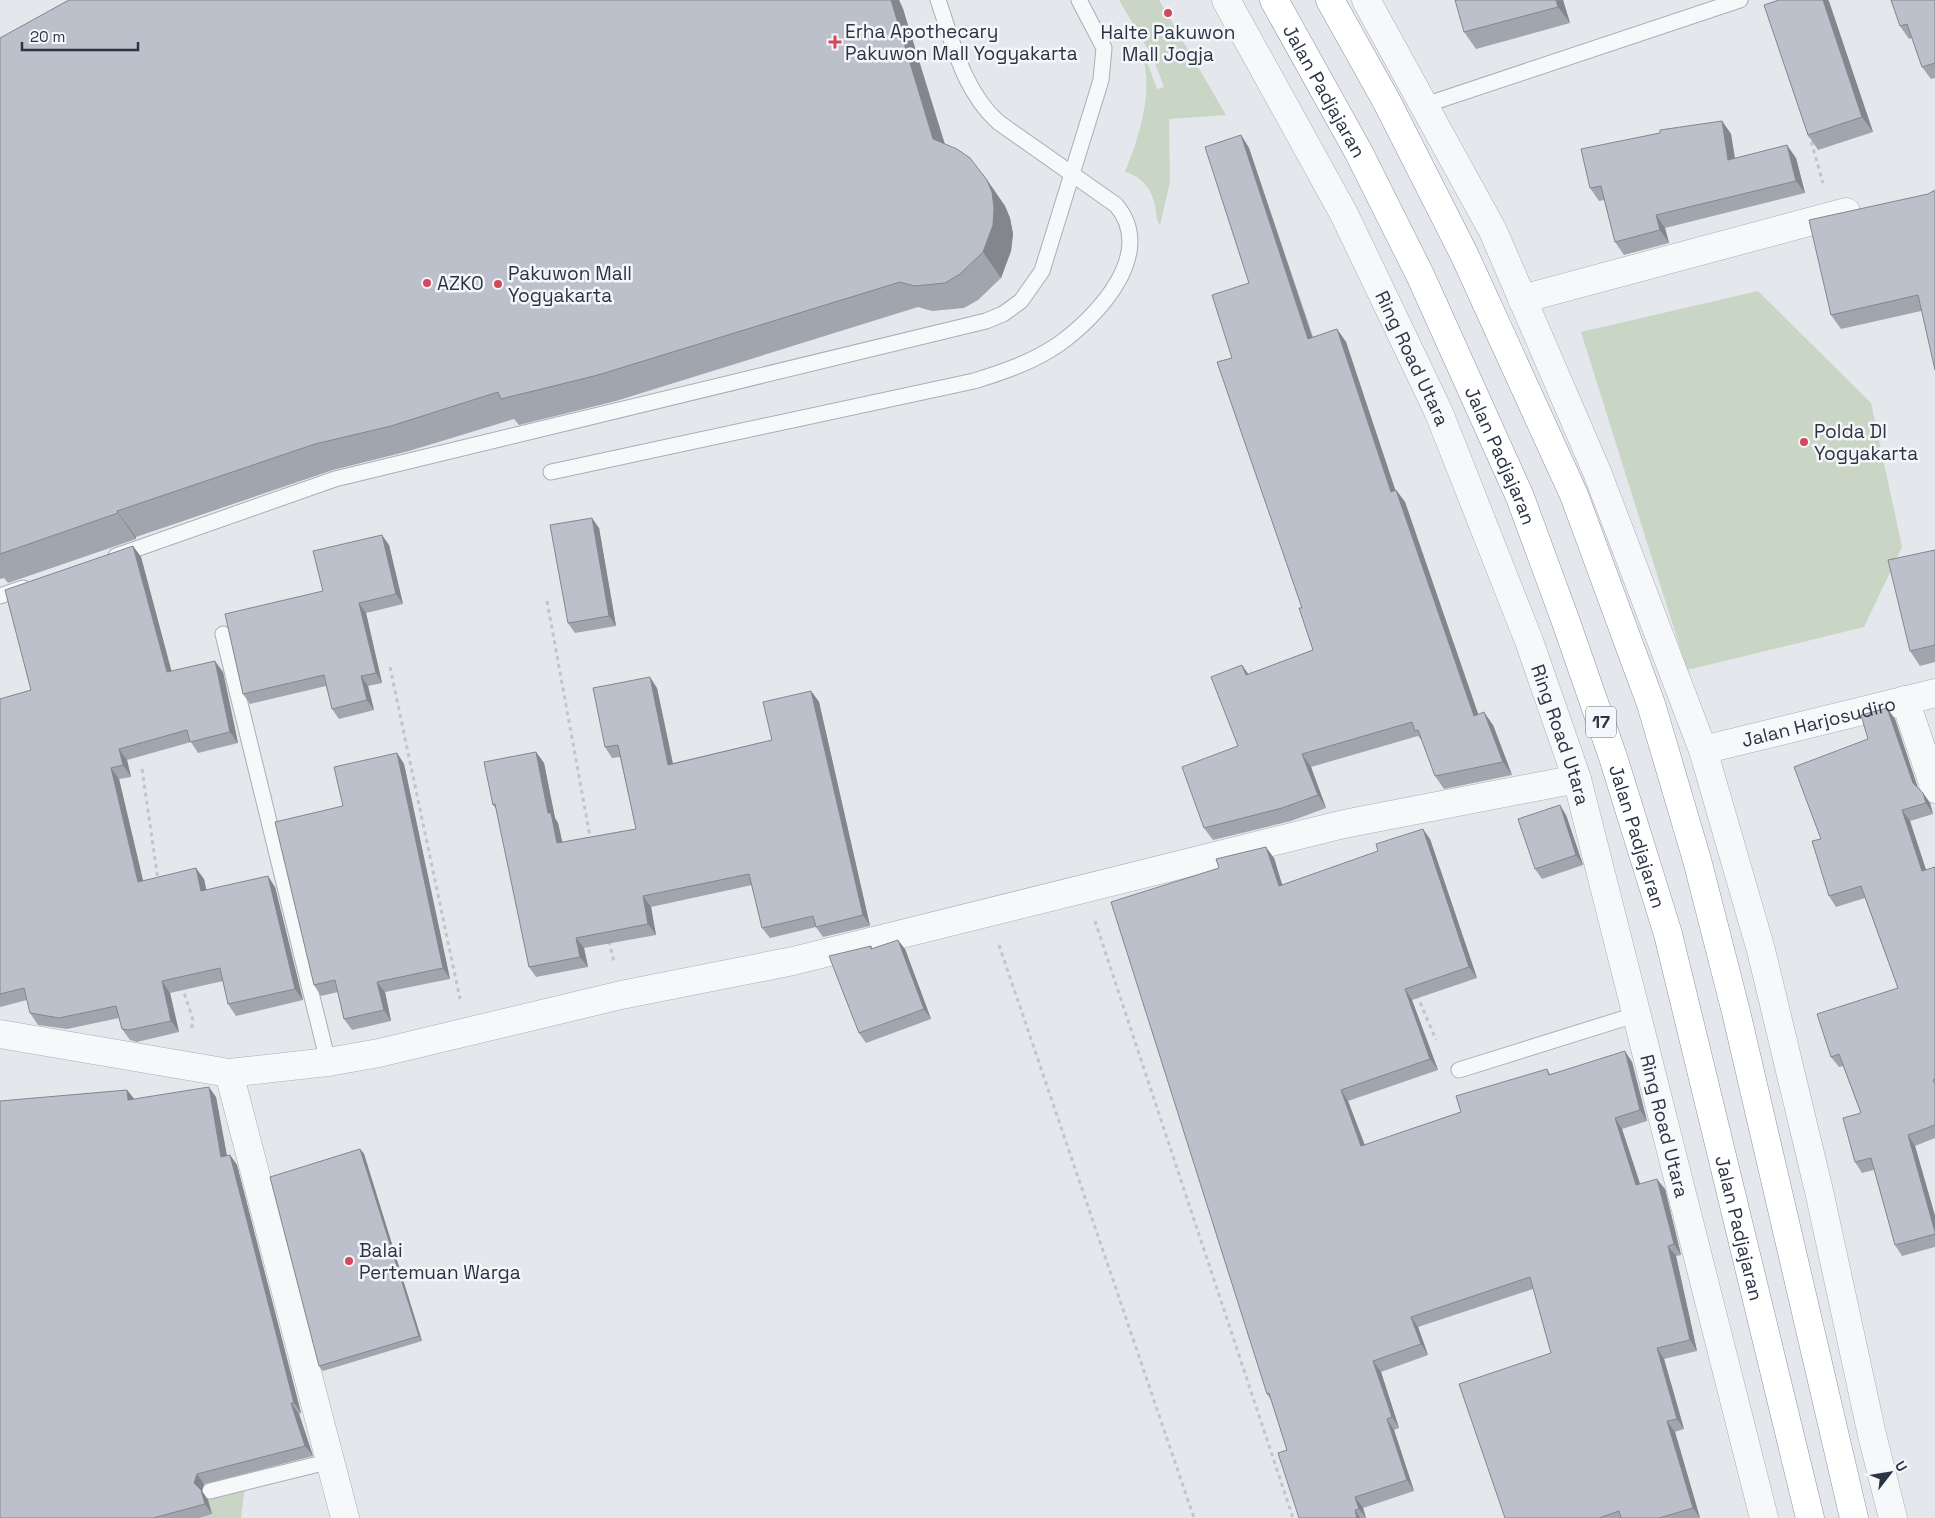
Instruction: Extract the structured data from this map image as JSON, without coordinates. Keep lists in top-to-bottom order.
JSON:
{
  "streets": {
    "highway": ["Jalan Padjajaran", "17"],
    "street": ["Ring Road Utara", "Jalan Harjosudiro"]
  },
  "places": {
    "other": [
      "Halte Pakuwon Mall Jogja",
      "AZKO",
      "Pakuwon Mall Yogyakarta",
      "Polda DI Yogyakarta",
      "Balai Pertemuan Warga"
    ],
    "health": ["Erha Apothecary Pakuwon Mall Yogyakarta"]
  },
  "scale_bar": "20 m",
  "north": "top right"
}
